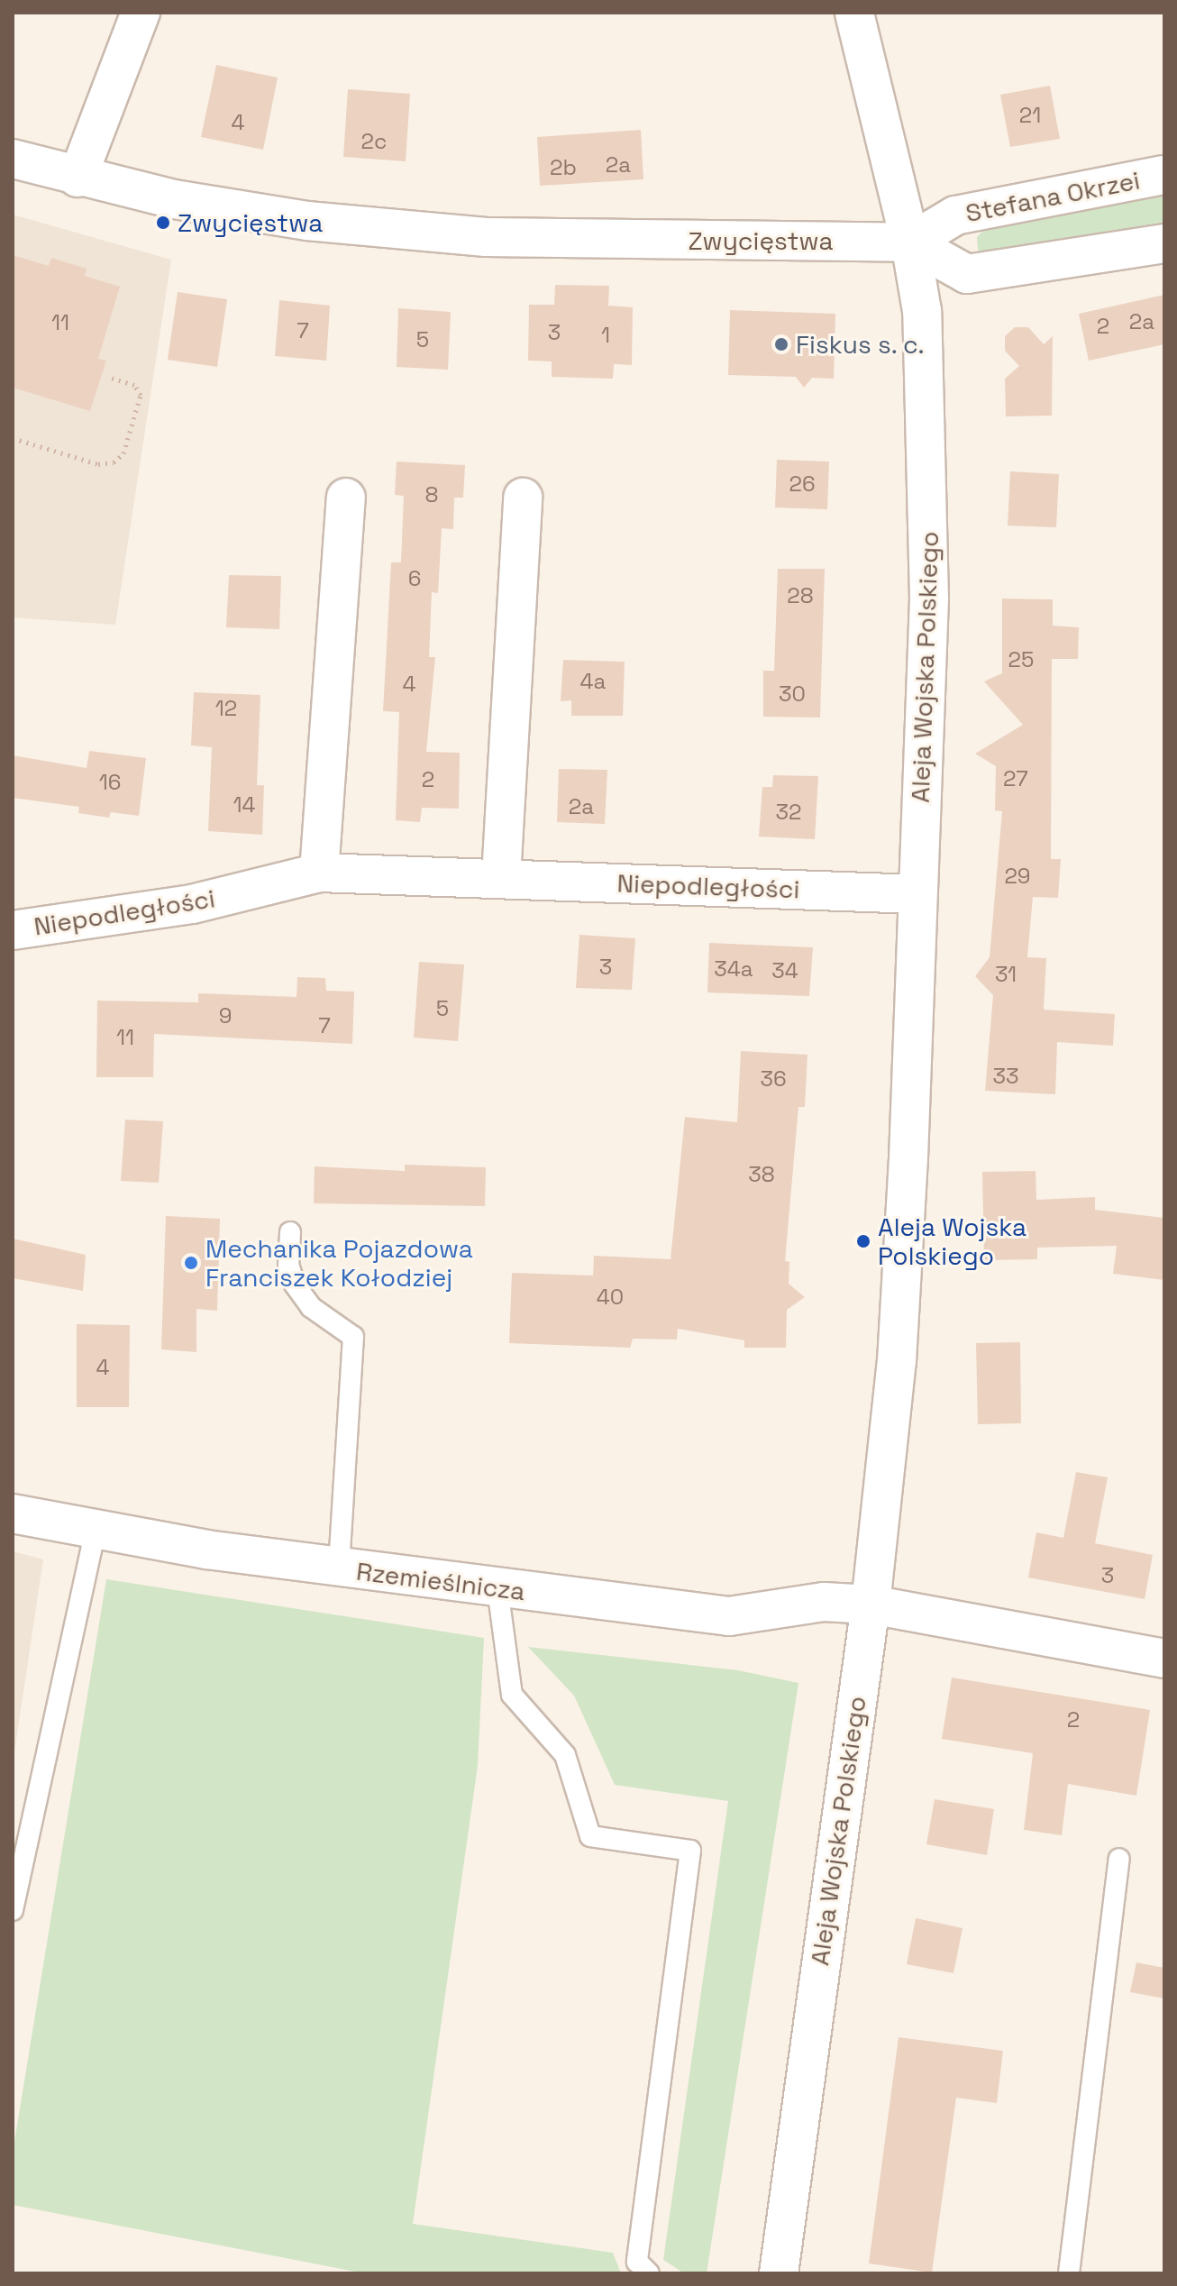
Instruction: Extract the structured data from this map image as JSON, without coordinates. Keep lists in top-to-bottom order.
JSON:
{
  "streets": {
    "street": [
      "Stefana Okrzei",
      "Zwycięstwa",
      "Aleja Wojska Polskiego",
      "Niepodległości",
      "Rzemieślnicza"
    ]
  },
  "crossings": [
    ["Stefana Okrzei", "Zwycięstwa"],
    ["Stefana Okrzei", "Aleja Wojska Polskiego"],
    ["Zwycięstwa", "Aleja Wojska Polskiego"],
    ["Aleja Wojska Polskiego", "Niepodległości"],
    ["Aleja Wojska Polskiego", "Rzemieślnicza"]
  ],
  "places": [
    "Zwycięstwa",
    "Fiskus s. c.",
    "Aleja Wojska Polskiego",
    "Mechanika Pojazdowa Franciszek Kołodziej"
  ],
  "house_numbers": [
    "21",
    "4",
    "2c",
    "2a",
    "2b",
    "2a",
    "11",
    "2",
    "7",
    "3",
    "1",
    "5",
    "26",
    "8",
    "6",
    "28",
    "25",
    "4a",
    "4",
    "30",
    "12",
    "27",
    "2",
    "16",
    "14",
    "2a",
    "32",
    "29",
    "3",
    "34a",
    "34",
    "31",
    "5",
    "9",
    "7",
    "11",
    "33",
    "36",
    "38",
    "40",
    "4",
    "3",
    "2"
  ]
}
